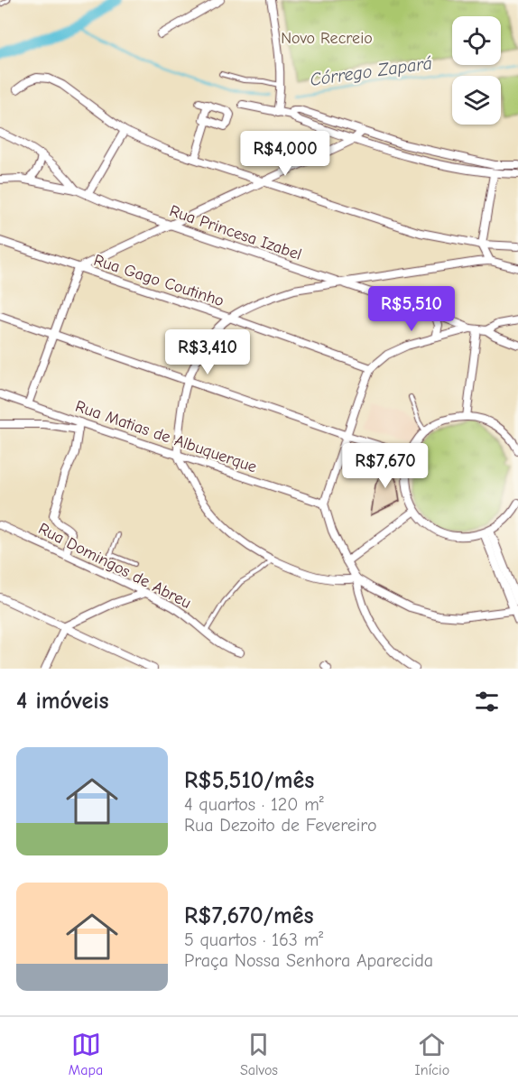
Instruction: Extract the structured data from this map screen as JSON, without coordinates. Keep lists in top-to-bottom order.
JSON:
{
  "streets": {
    "street": [
      "Rua Princesa Izabel",
      "Rua Gago Coutinho",
      "Rua Matias de Albuquerque",
      "Rua Domingos de Abreu"
    ]
  },
  "water": ["Córrego Zapará"],
  "parks": ["Novo Recreio"],
  "page": {
    "price": [
      "R$4,000",
      "R$5,510",
      "R$3,410",
      "R$7,670"
    ],
    "heading": "4 imóveis",
    "list": [
      {
        "name": "R$5,510/mês",
        "note": "4 quartos · 120 m² · Rua Dezoito de Fevereiro"
      },
      {
        "name": "R$7,670/mês",
        "note": "5 quartos · 163 m² · Praça Nossa Senhora Aparecida"
      }
    ],
    "tabs": ["Mapa", "Salvos", "Início"]
  }
}
